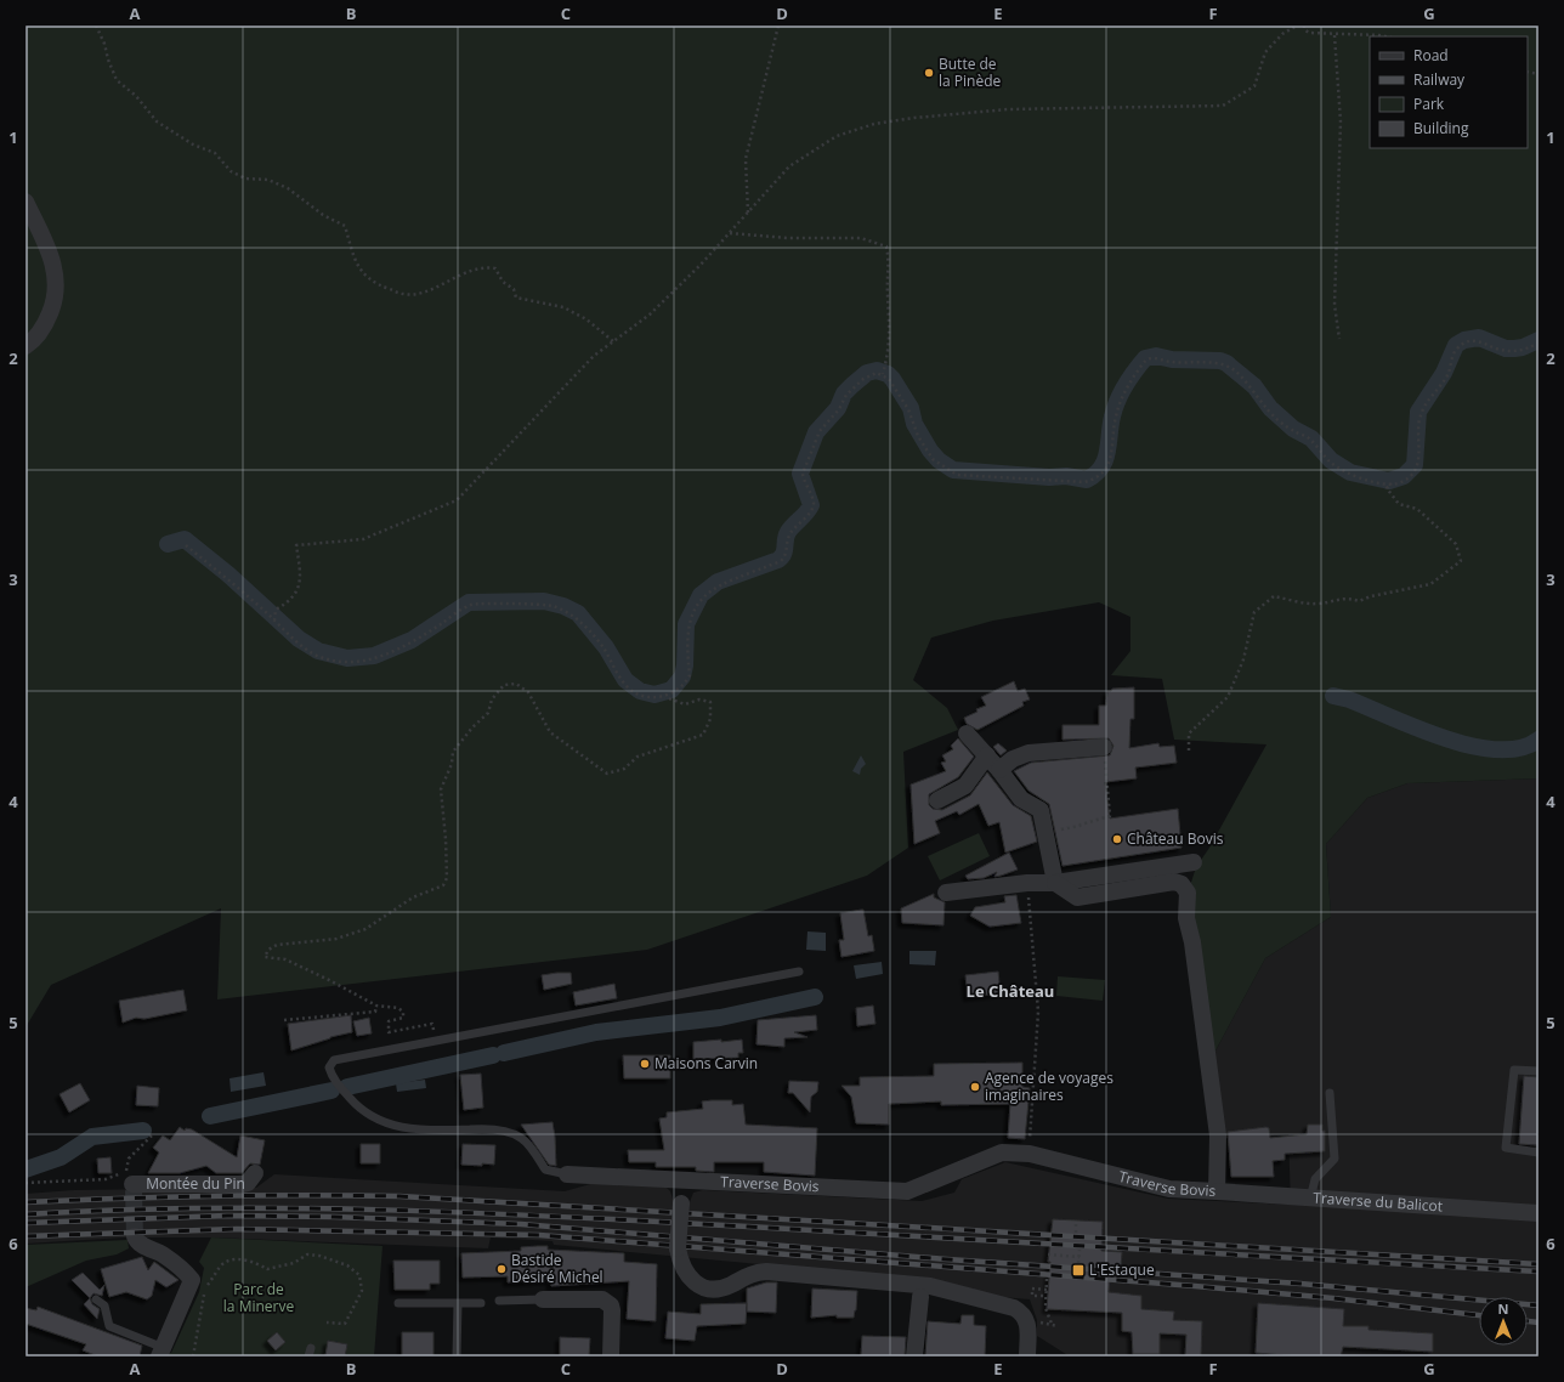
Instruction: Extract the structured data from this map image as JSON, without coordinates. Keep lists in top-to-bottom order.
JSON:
{
  "streets": {
    "street": ["Traverse Bovis", "Montée du Pin", "Traverse du Balicot"]
  },
  "crossings": [
    ["Traverse Bovis", "Traverse du Balicot"]
  ],
  "districts": ["Le Château"],
  "parks": ["Parc de la Minerve"],
  "places": {
    "other": [
      "Butte de la Pinède",
      "Château Bovis",
      "Maisons Carvin",
      "Agence de voyages imaginaires",
      "Bastide Désiré Michel"
    ],
    "transit": ["L'Estaque"]
  },
  "legend": [
    "Road",
    "Railway",
    "Park",
    "Building"
  ],
  "north": "top",
  "grid": {
    "columns": [
      "A",
      "B",
      "C",
      "D",
      "E",
      "F",
      "G"
    ],
    "rows": [
      "1",
      "2",
      "3",
      "4",
      "5",
      "6"
    ]
  }
}
